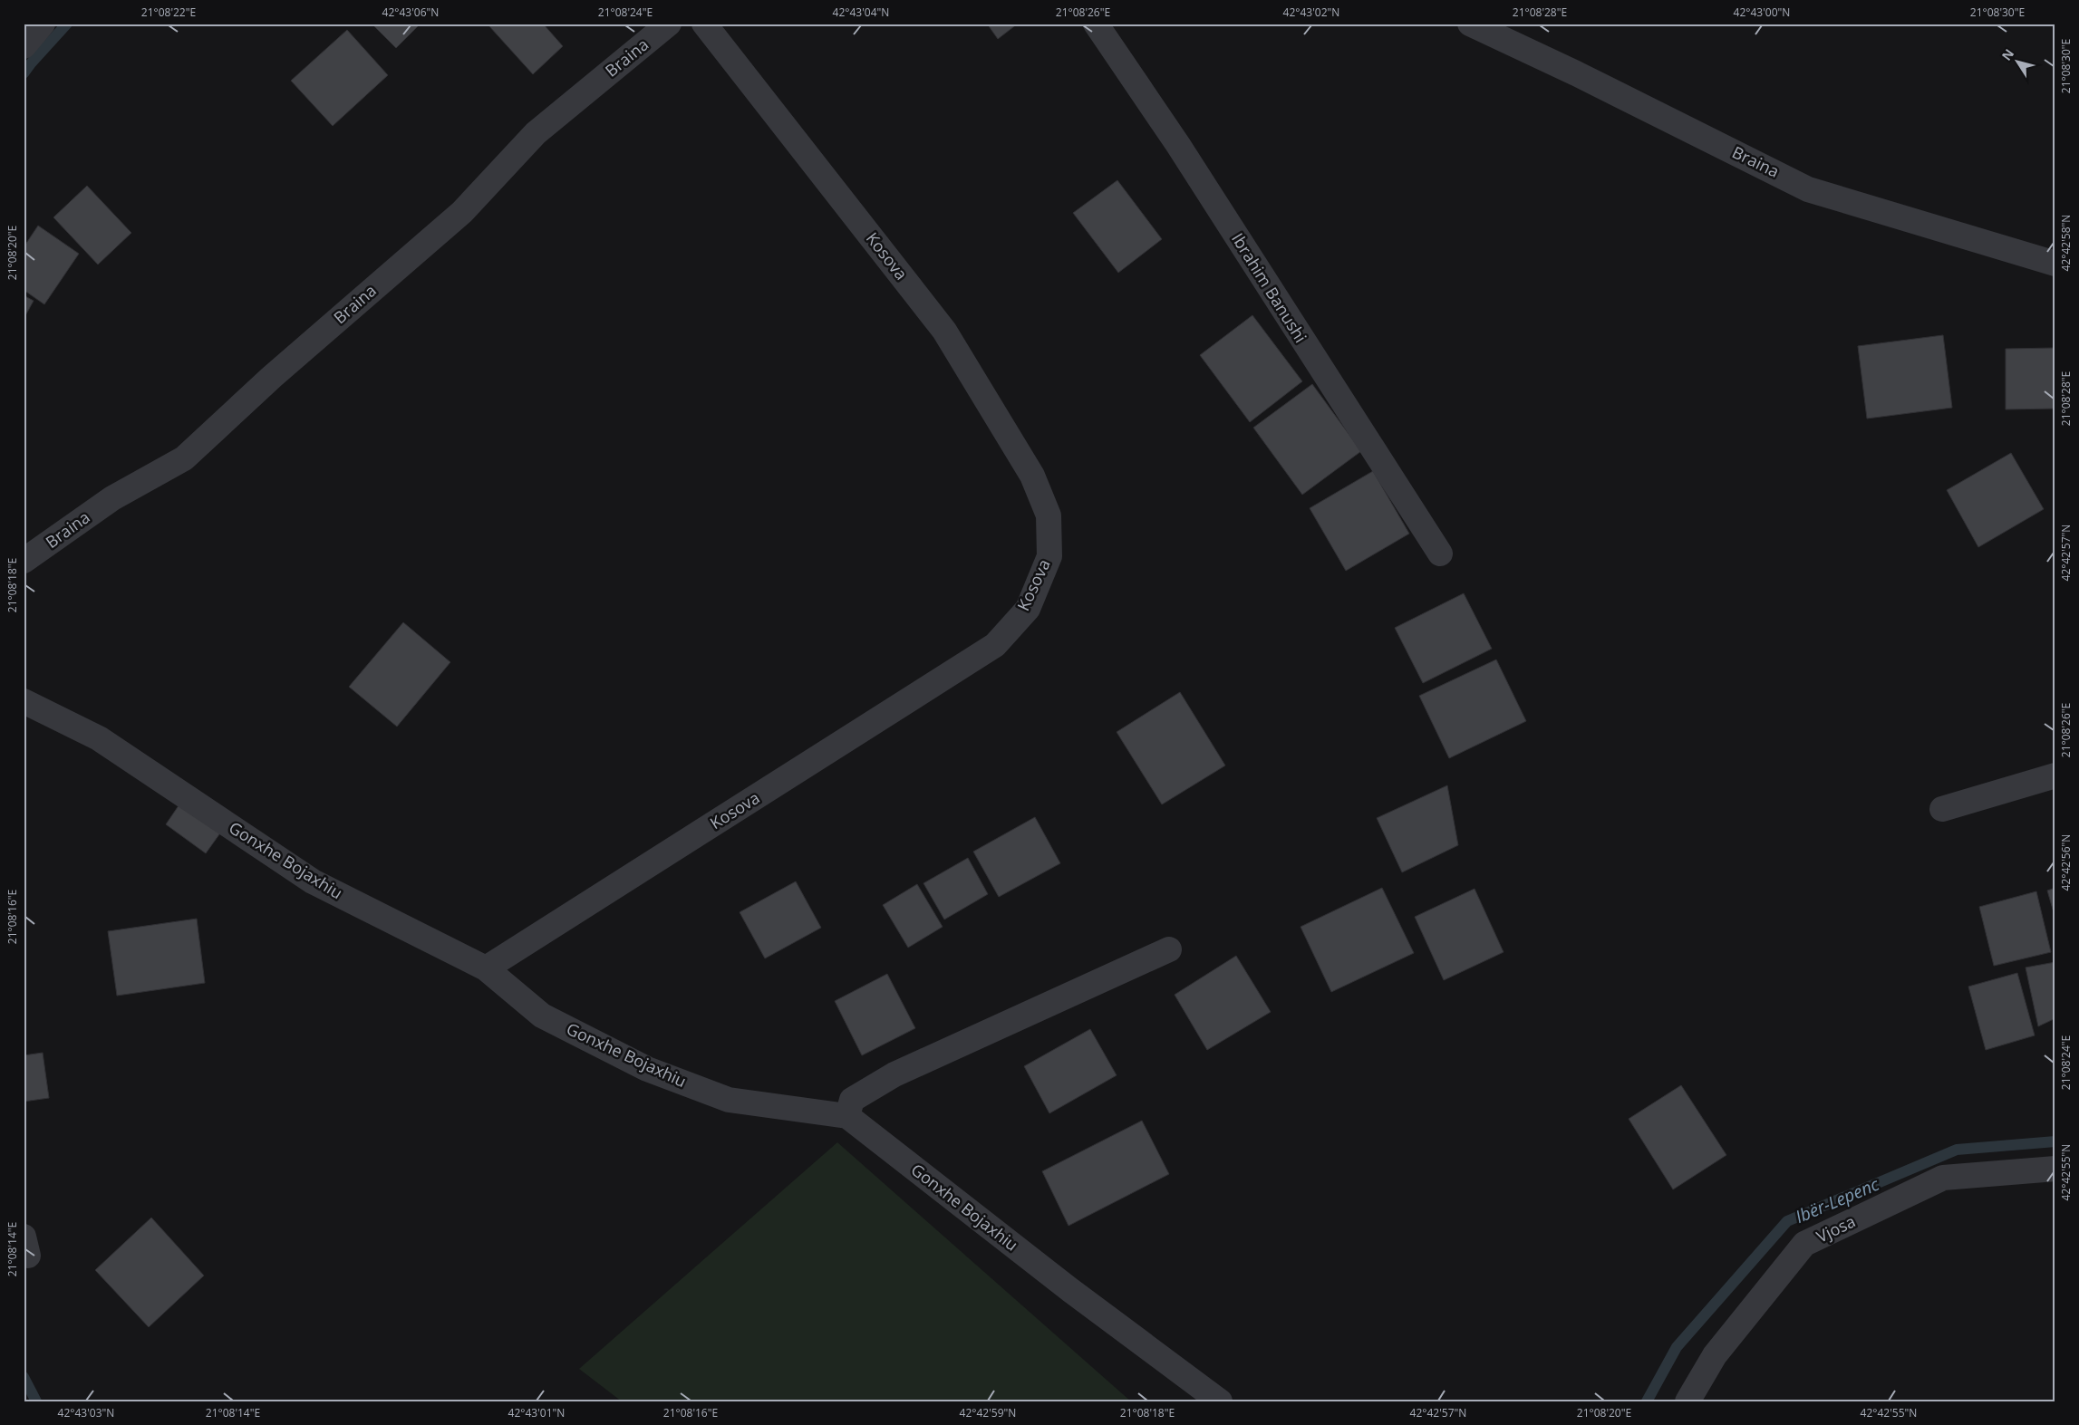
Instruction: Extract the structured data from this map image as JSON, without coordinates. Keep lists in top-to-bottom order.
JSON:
{
  "streets": {
    "street": [
      "Braina",
      "Kosova",
      "Ibrahim Banushi",
      "Gonxhe Bojaxhiu",
      "Vjosa"
    ]
  },
  "crossings": [
    ["Kosova", "Gonxhe Bojaxhiu"]
  ],
  "water": ["Ibër-Lepenc"],
  "north": "top left",
  "coordinates": [
    "21°08'22\"E",
    "42°43'06\"N",
    "21°08'24\"E",
    "42°43'04\"N",
    "21°08'26\"E",
    "42°43'02\"N",
    "21°08'28\"E",
    "42°43'00\"N",
    "21°08'30\"E",
    "42°42'58\"N",
    "21°08'20\"E",
    "42°42'57\"N",
    "21°08'18\"E",
    "42°42'56\"N",
    "21°08'16\"E",
    "42°42'55\"N",
    "21°08'14\"E",
    "42°43'03\"N",
    "42°43'01\"N",
    "42°42'59\"N"
  ]
}
